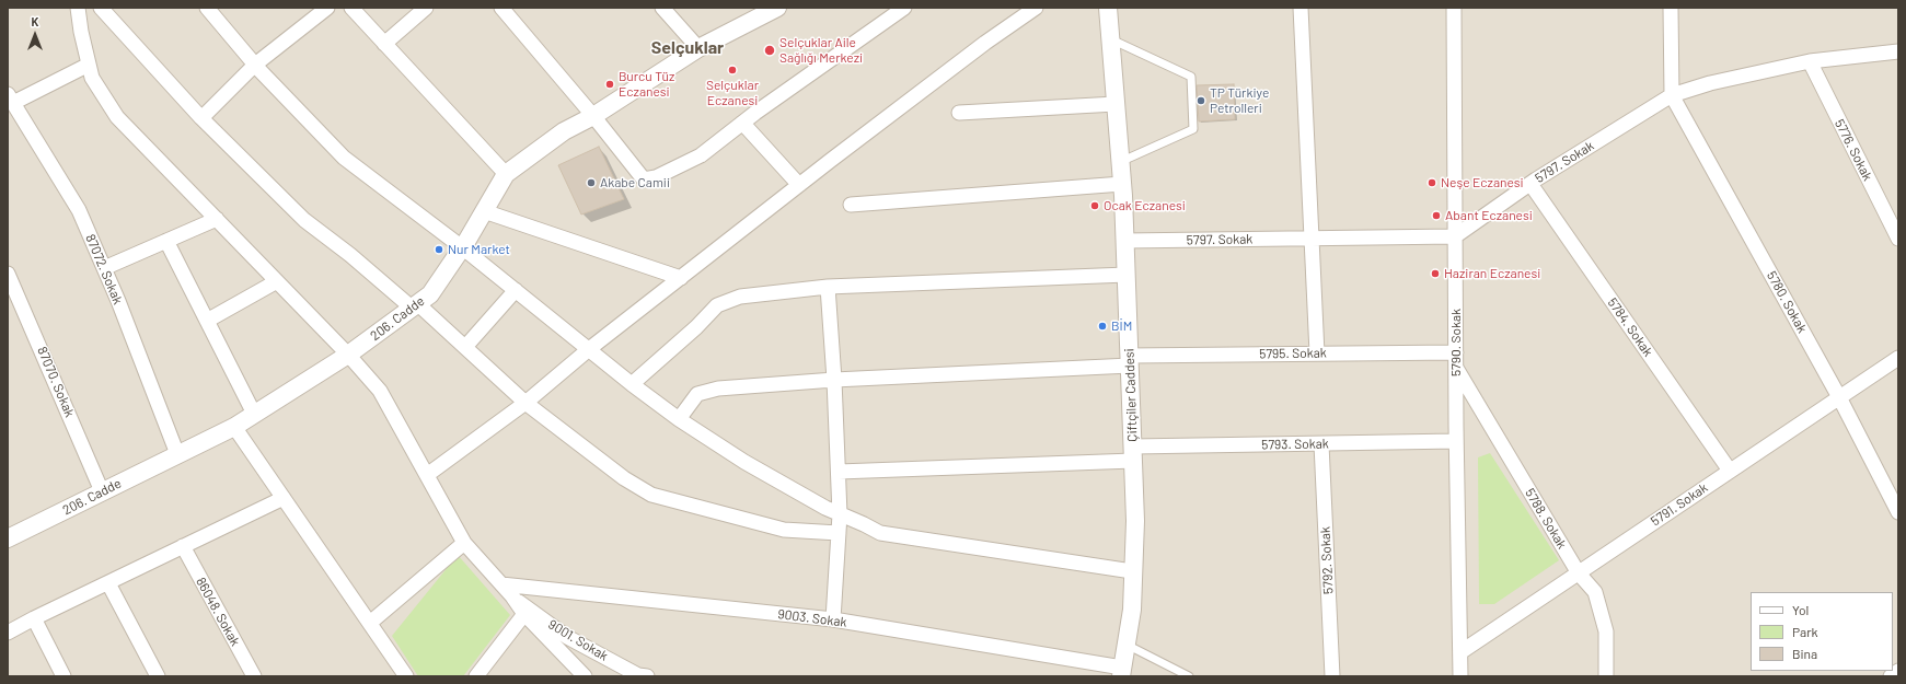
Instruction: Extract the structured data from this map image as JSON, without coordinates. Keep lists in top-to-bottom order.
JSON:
{
  "streets": {
    "street": [
      "5776. Sokak",
      "5797. Sokak",
      "87072. Sokak",
      "5780. Sokak",
      "206. Cadde",
      "5784. Sokak",
      "5790. Sokak",
      "5795. Sokak",
      "87070. Sokak",
      "Çiftçiler Caddesi",
      "5793. Sokak",
      "5791. Sokak",
      "5788. Sokak",
      "5792. Sokak",
      "86048. Sokak",
      "9003. Sokak",
      "9001. Sokak"
    ]
  },
  "crossings": [
    ["5776. Sokak", "5797. Sokak"],
    ["5797. Sokak", "5780. Sokak"],
    ["5797. Sokak", "5784. Sokak"],
    ["5797. Sokak", "5790. Sokak"],
    ["5797. Sokak", "Çiftçiler Caddesi"],
    ["87072. Sokak", "206. Cadde"],
    ["5780. Sokak", "5791. Sokak"],
    ["206. Cadde", "87070. Sokak"],
    ["5784. Sokak", "5791. Sokak"],
    ["5790. Sokak", "5795. Sokak"],
    ["5790. Sokak", "5793. Sokak"],
    ["5790. Sokak", "5791. Sokak"],
    ["5790. Sokak", "5788. Sokak"],
    ["5795. Sokak", "Çiftçiler Caddesi"],
    ["Çiftçiler Caddesi", "5793. Sokak"],
    ["Çiftçiler Caddesi", "9003. Sokak"],
    ["5793. Sokak", "5792. Sokak"],
    ["5791. Sokak", "5788. Sokak"]
  ],
  "districts": ["Selçuklar"],
  "places": [
    "Selçuklar Aile Sağlığı Merkezi",
    "Selçuklar Eczanesi",
    "Burcu Tüz Eczanesi",
    "TP Türkiye Petrolleri",
    "Akabe Camii",
    "Neşe Eczanesi",
    "Ocak Eczanesi",
    "Abant Eczanesi",
    "Nur Market",
    "Haziran Eczanesi",
    "BİM"
  ],
  "legend": ["Yol", "Park", "Bina"],
  "north": "top"
}
